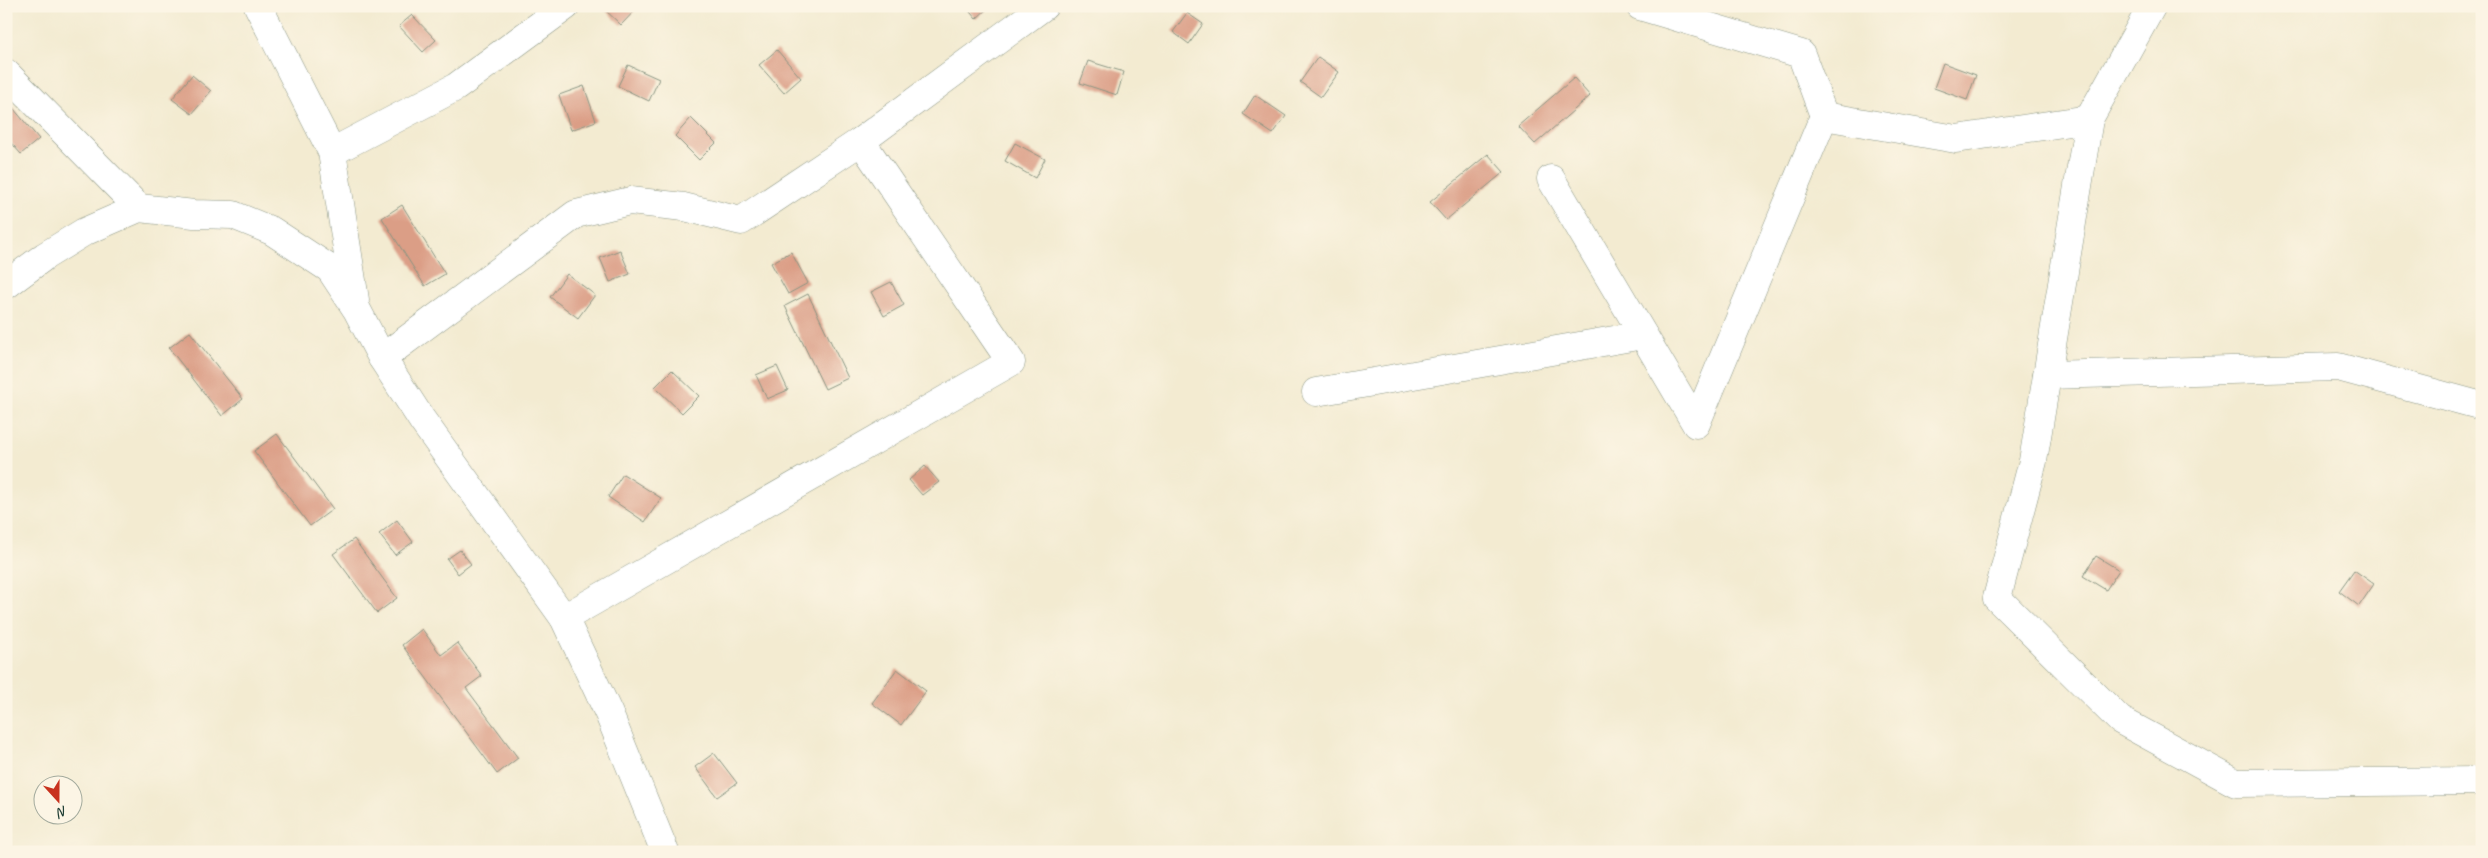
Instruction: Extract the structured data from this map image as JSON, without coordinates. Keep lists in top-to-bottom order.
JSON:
{
  "north": "bottom"
}
